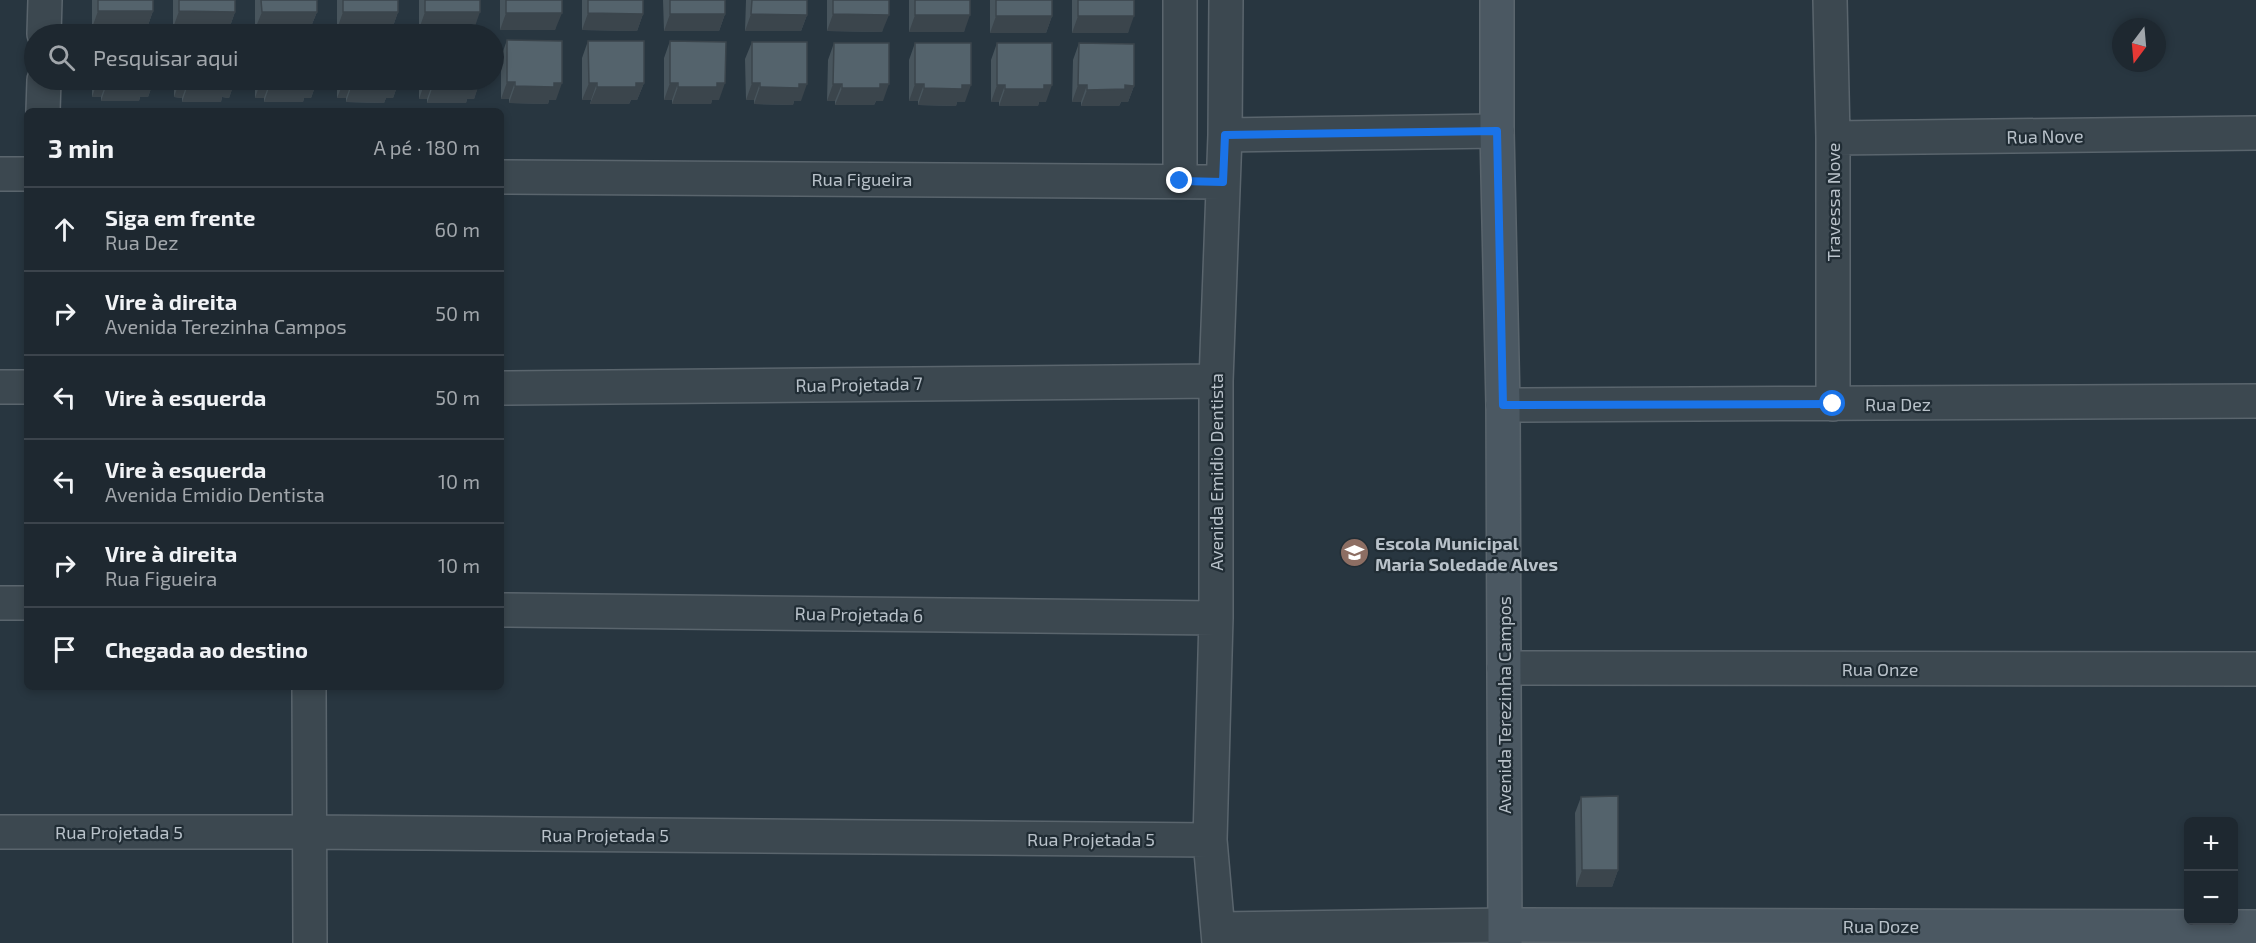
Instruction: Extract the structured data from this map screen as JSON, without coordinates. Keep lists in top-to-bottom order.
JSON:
{
  "streets": {
    "street": [
      "Rua Nove",
      "Rua Figueira",
      "Travessa Nove",
      "Rua Projetada 7",
      "Rua Dez",
      "Avenida Emidio Dentista",
      "Rua Projetada 6",
      "Rua Onze",
      "Avenida Terezinha Campos",
      "Rua Projetada 5",
      "Rua Doze"
    ]
  },
  "crossings": [
    ["Rua Nove", "Travessa Nove"],
    ["Rua Figueira", "Avenida Emidio Dentista"],
    ["Travessa Nove", "Rua Dez"],
    ["Rua Projetada 7", "Avenida Emidio Dentista"],
    ["Rua Dez", "Avenida Terezinha Campos"],
    ["Avenida Emidio Dentista", "Rua Projetada 6"],
    ["Avenida Emidio Dentista", "Rua Projetada 5"],
    ["Rua Onze", "Avenida Terezinha Campos"],
    ["Avenida Terezinha Campos", "Rua Doze"]
  ],
  "places": {
    "school or university": ["Escola Municipal Maria Soledade Alves"]
  },
  "north": "bottom",
  "page": {
    "search": "Pesquisar aqui",
    "heading": ["3 min", "A pé · 180 m"],
    "list": [
      ["Siga em frente", "Rua Dez", "60 m"],
      ["Vire à direita", "Avenida Terezinha Campos", "50 m"],
      ["Vire à esquerda", "50 m"],
      ["Vire à esquerda", "Avenida Emidio Dentista", "10 m"],
      ["Vire à direita", "Rua Figueira", "10 m"],
      "Chegada ao destino"
    ],
    "map_buttons": ["+", "−"]
  }
}
